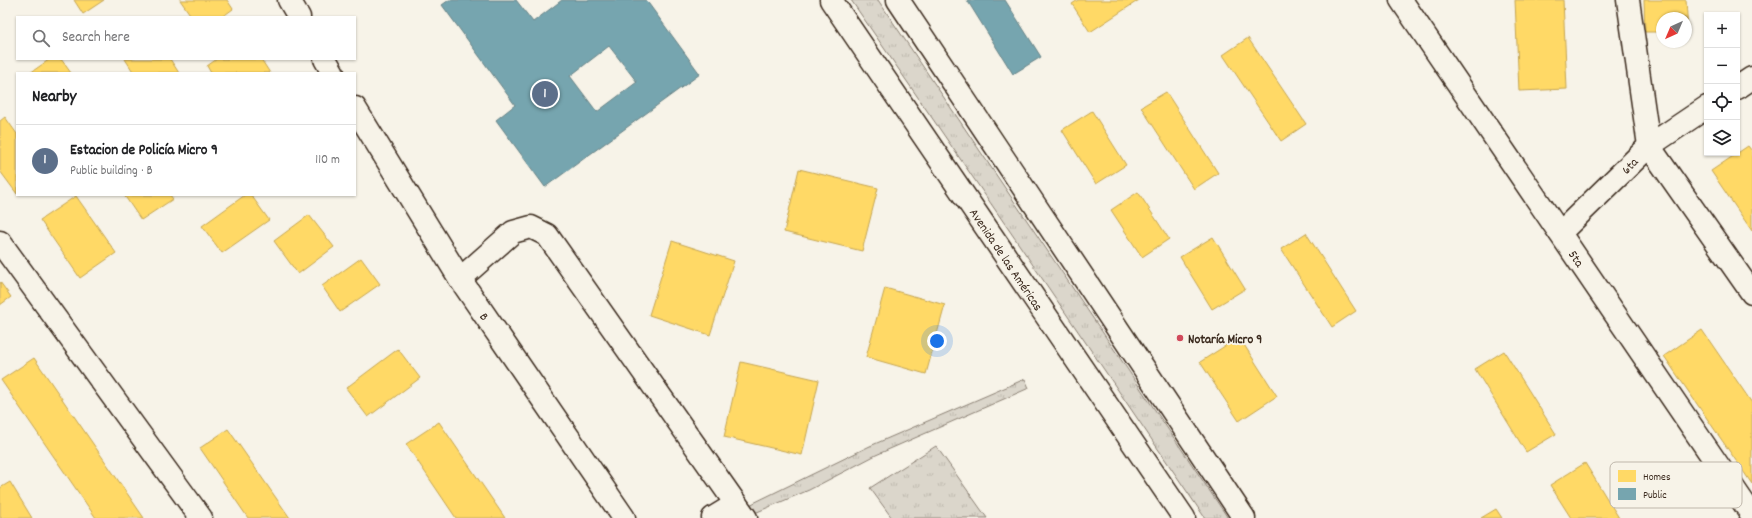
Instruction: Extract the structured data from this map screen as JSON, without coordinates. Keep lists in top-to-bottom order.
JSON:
{
  "streets": {
    "street": [
      "6ta",
      "5ta",
      "Avenida de las Américas",
      "B"
    ]
  },
  "crossings": [
    ["6ta", "5ta"]
  ],
  "places": ["Notaría Micro 9"],
  "legend": ["Homes", "Public"],
  "north": "bottom left",
  "page": {
    "map_buttons": ["+", "−"],
    "search": "Search here",
    "heading": "Nearby",
    "pins": "1",
    "list": [
      {
        "mark": "1",
        "name": "Estacion de Policía Micro 9",
        "note": "Public building · B",
        "value": "110 m"
      }
    ]
  }
}
